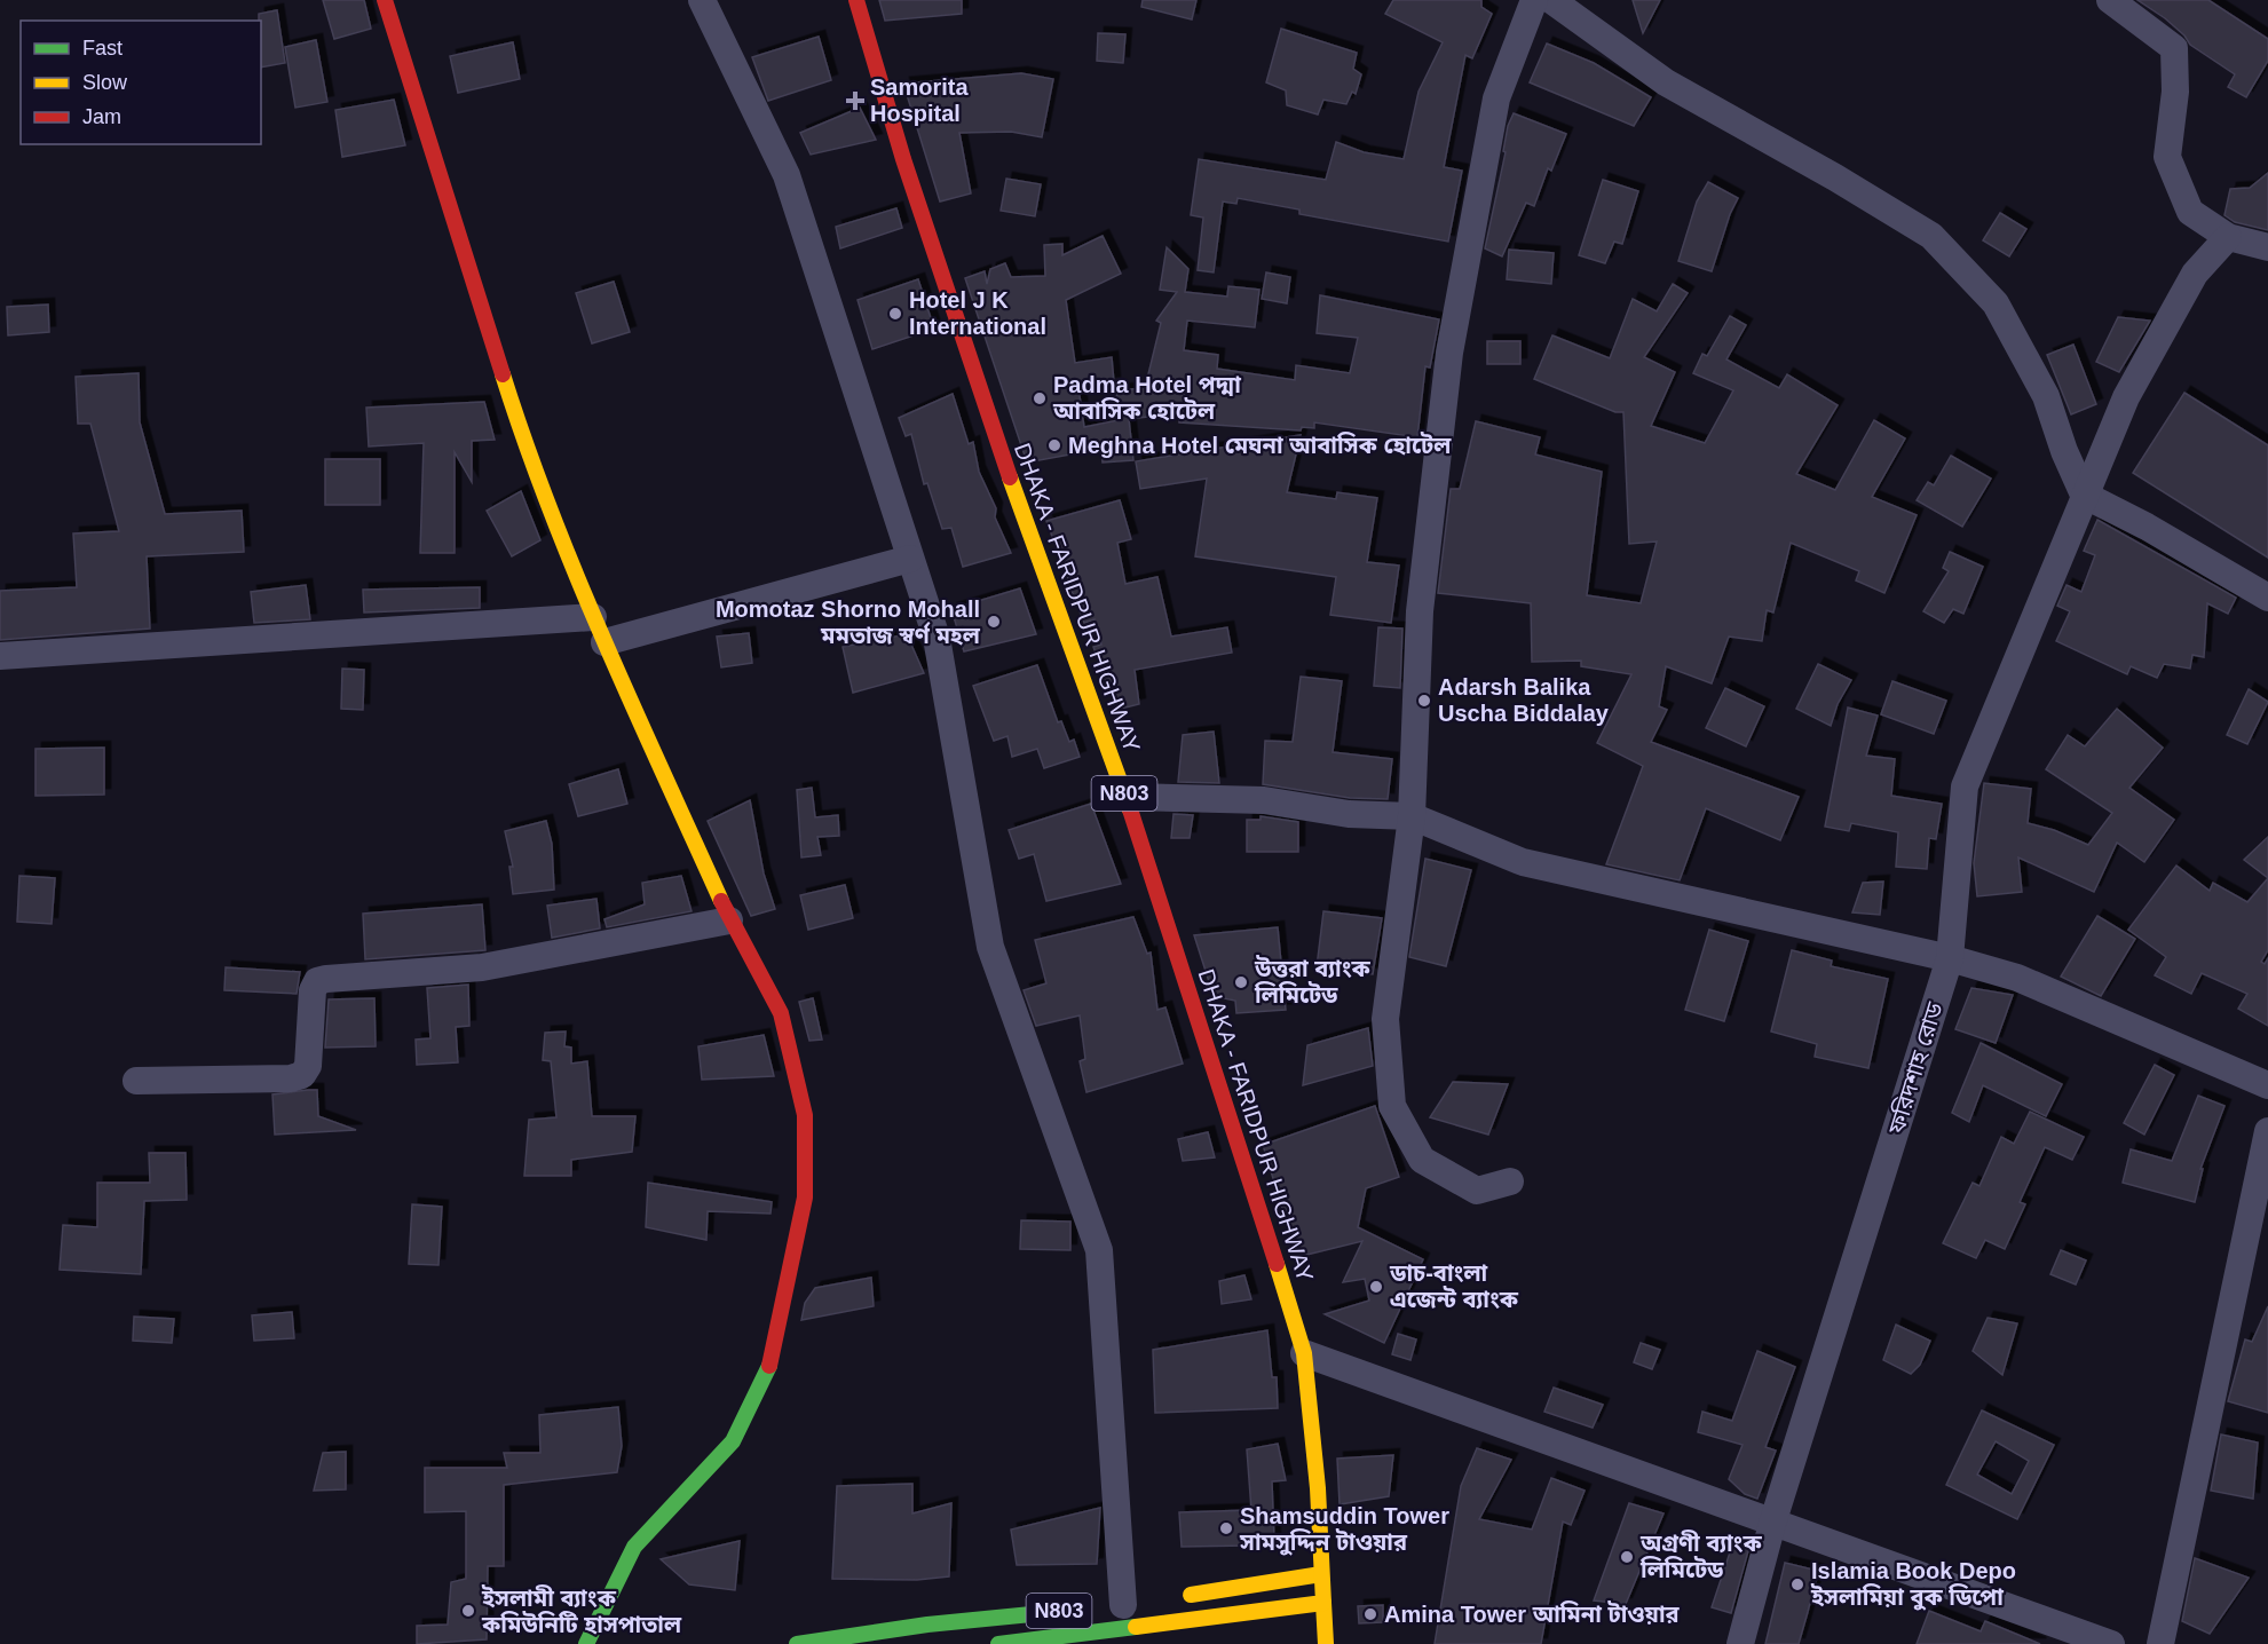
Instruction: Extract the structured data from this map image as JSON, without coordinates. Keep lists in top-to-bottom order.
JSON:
{
  "streets": {
    "main road": ["DHAKA - FARIDPUR HIGHWAY", "N803"],
    "street": ["ফরিদশাহ রোড"]
  },
  "crossings": [
    ["DHAKA - FARIDPUR HIGHWAY", "N803"]
  ],
  "places": {
    "health": ["Samorita Hospital"],
    "other": [
      "Hotel J K International",
      "Padma Hotel পদ্মা আবাসিক হোটেল",
      "Meghna Hotel মেঘনা আবাসিক হোটেল",
      "Momotaz Shorno Mohall মমতাজ স্বর্ণ মহল",
      "Adarsh Balika Uscha Biddalay",
      "উত্তরা ব্যাংক লিমিটেড",
      "ডাচ-বাংলা এজেন্ট ব্যাংক",
      "Shamsuddin Tower সামসুদ্দিন টাওয়ার",
      "অগ্রণী ব্যাংক লিমিটেড",
      "Islamia Book Depo ইসলামিয়া বুক ডিপো",
      "ইসলামী ব্যাংক কমিউনিটি হাসপাতাল",
      "Amina Tower আমিনা টাওয়ার"
    ]
  },
  "legend": ["Fast", "Slow", "Jam"]
}
